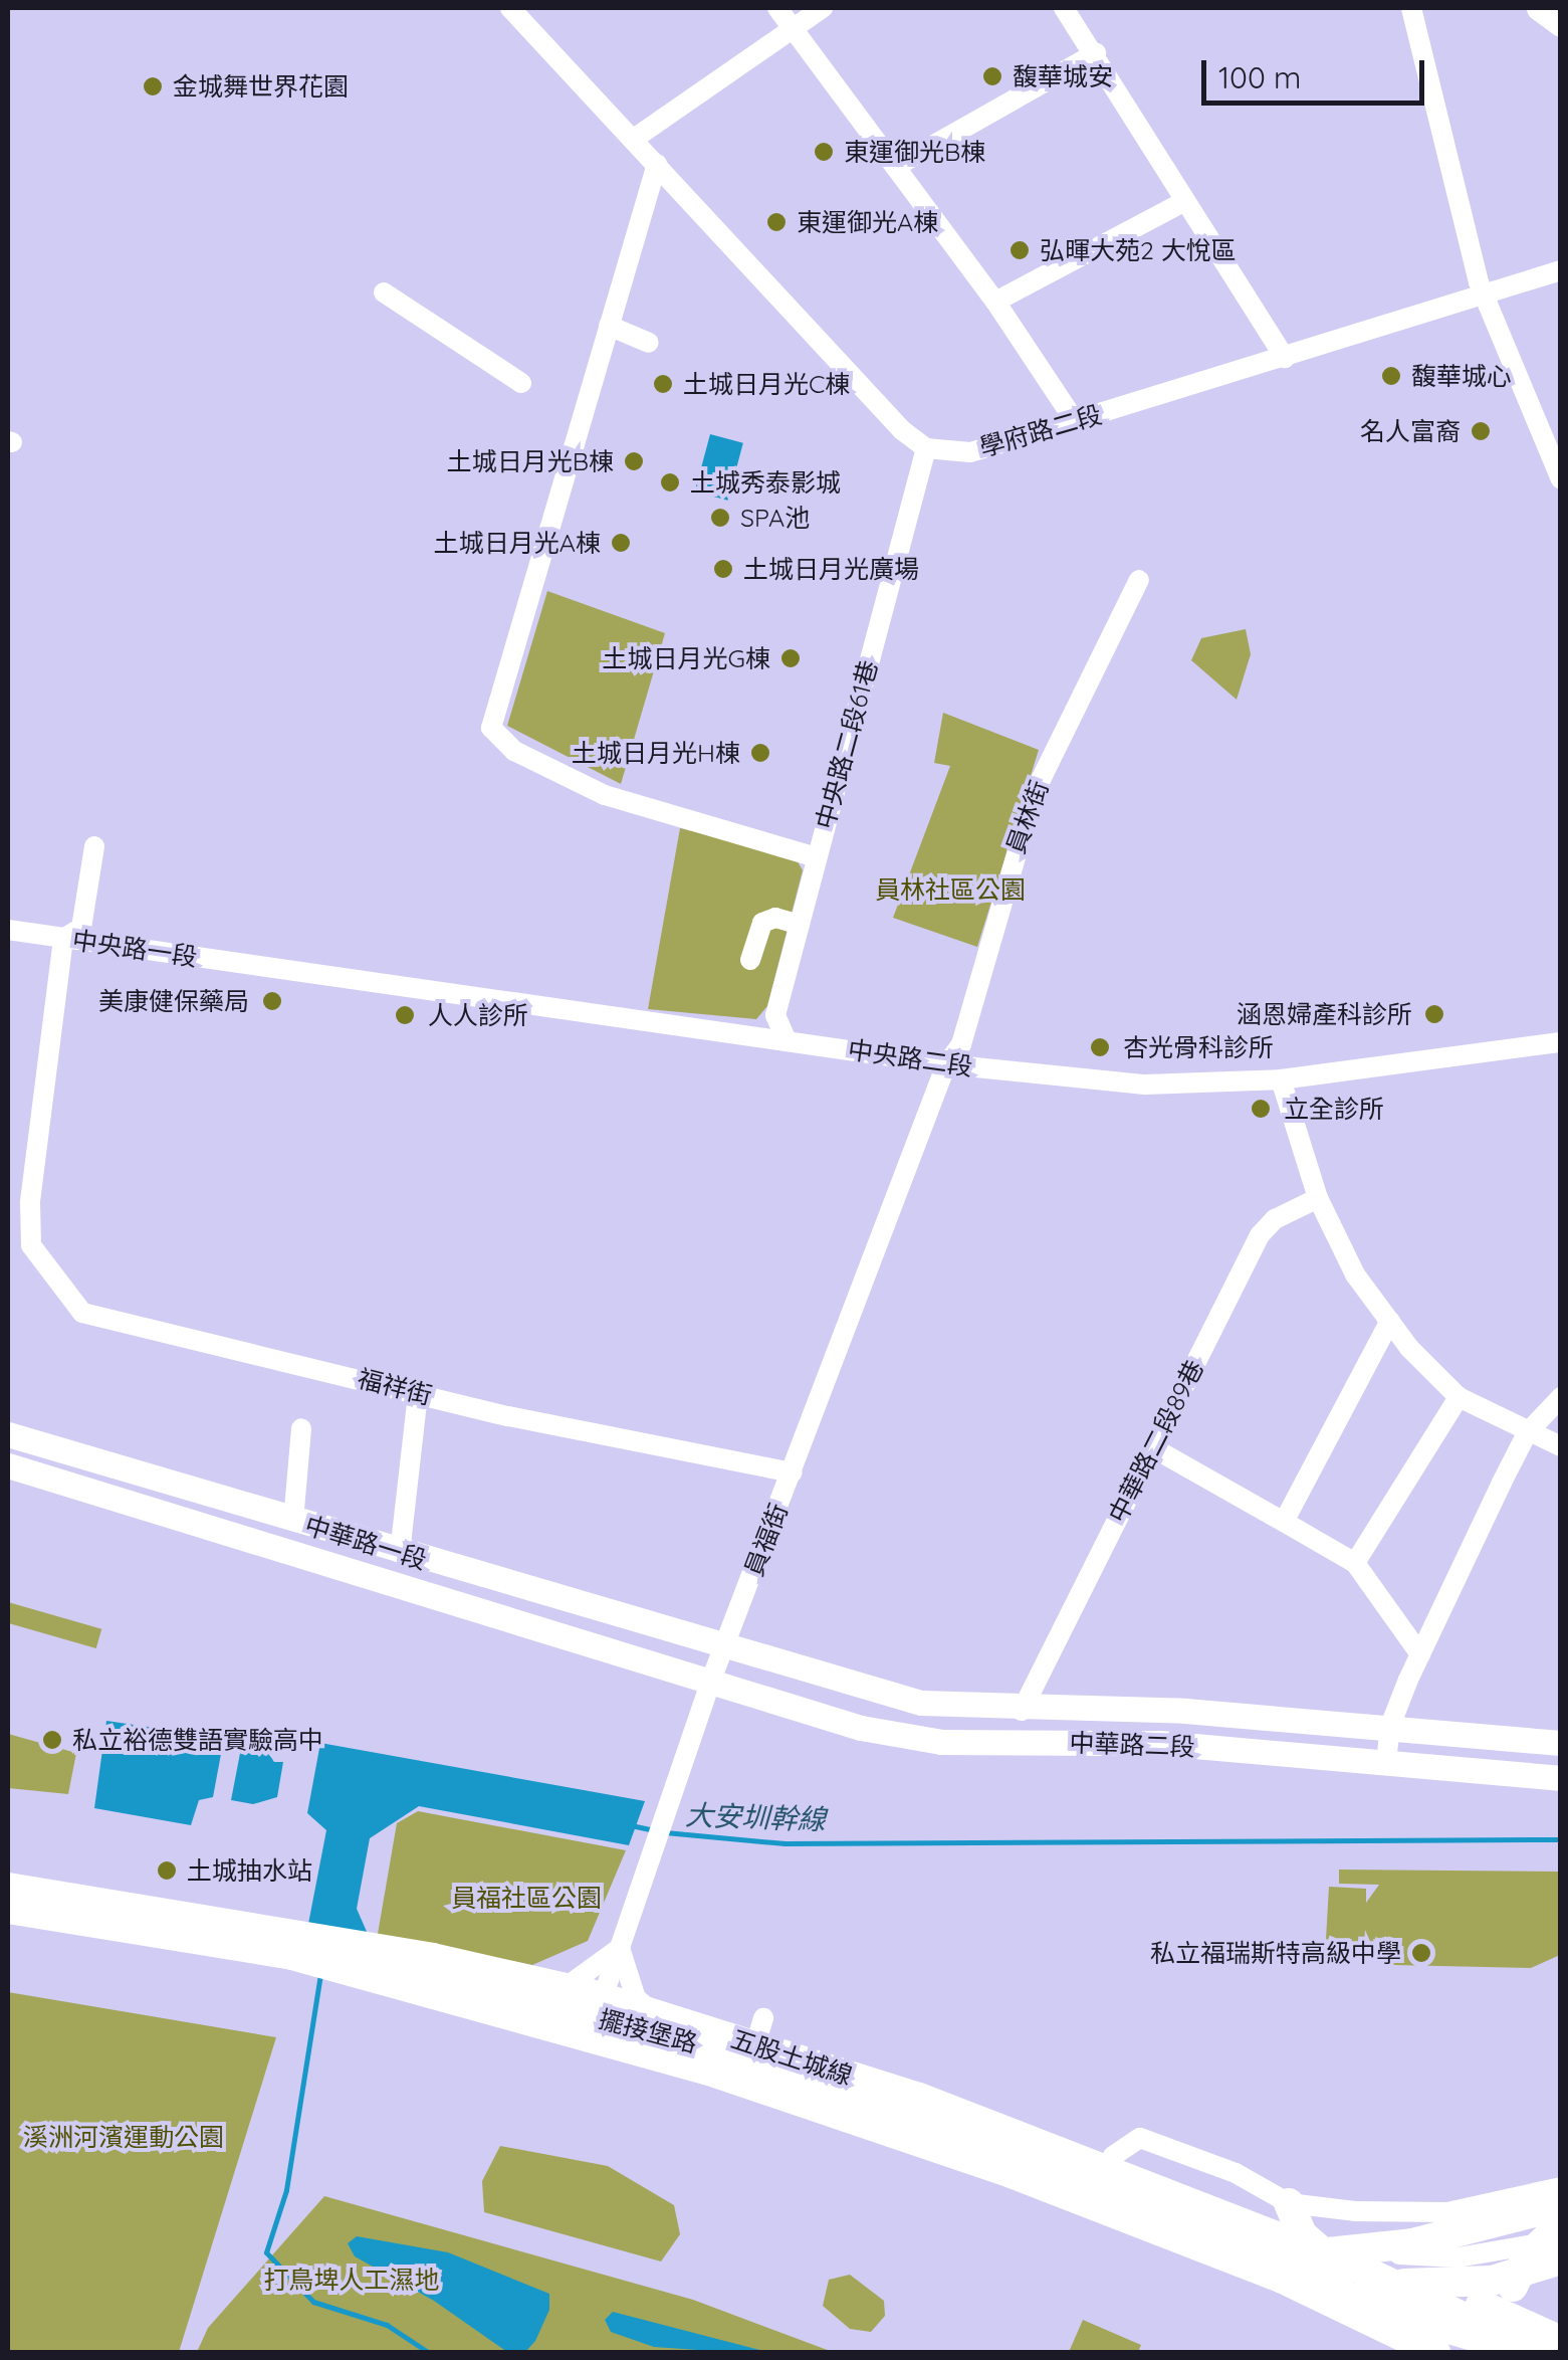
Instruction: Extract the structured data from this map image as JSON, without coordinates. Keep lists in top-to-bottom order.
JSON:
{
  "streets": {
    "highway": ["五股土城線"],
    "main road": ["中華路一段", "中華路二段"],
    "street": [
      "學府路二段",
      "中央路二段61巷",
      "員林街",
      "中央路一段",
      "中央路二段",
      "福祥街",
      "中華路二段89巷",
      "員福街",
      "擺接堡路"
    ]
  },
  "crossings": [
    ["學府路二段", "中央路二段61巷"],
    ["中央路二段61巷", "中央路二段"],
    ["員林街", "中央路二段"],
    ["員林街", "員福街"],
    ["中央路一段", "中央路二段"],
    ["中央路一段", "福祥街"],
    ["中央路二段", "員福街"],
    ["福祥街", "員福街"],
    ["中華路二段89巷", "中華路二段"],
    ["員福街", "中華路一段"],
    ["員福街", "中華路二段"],
    ["員福街", "擺接堡路"],
    ["中華路一段", "中華路二段"],
    ["擺接堡路", "五股土城線"]
  ],
  "water": ["大安圳幹線"],
  "parks": [
    "員林社區公園",
    "員福社區公園",
    "溪洲河濱運動公園",
    "打鳥埤人工濕地"
  ],
  "places": [
    "馥華城安",
    "金城舞世界花園",
    "東運御光B棟",
    "東運御光A棟",
    "弘暉大苑2 大悅區",
    "馥華城心",
    "土城日月光C棟",
    "名人富裔",
    "土城日月光B棟",
    "土城秀泰影城",
    "SPA池",
    "土城日月光A棟",
    "土城日月光廣場",
    "土城日月光G棟",
    "土城日月光H棟",
    "美康健保藥局",
    "涵恩婦產科診所",
    "人人診所",
    "杏光骨科診所",
    "立全診所",
    "私立裕德雙語實驗高中",
    "土城抽水站",
    "私立福瑞斯特高級中學"
  ],
  "scale_bar": "100 m"
}
